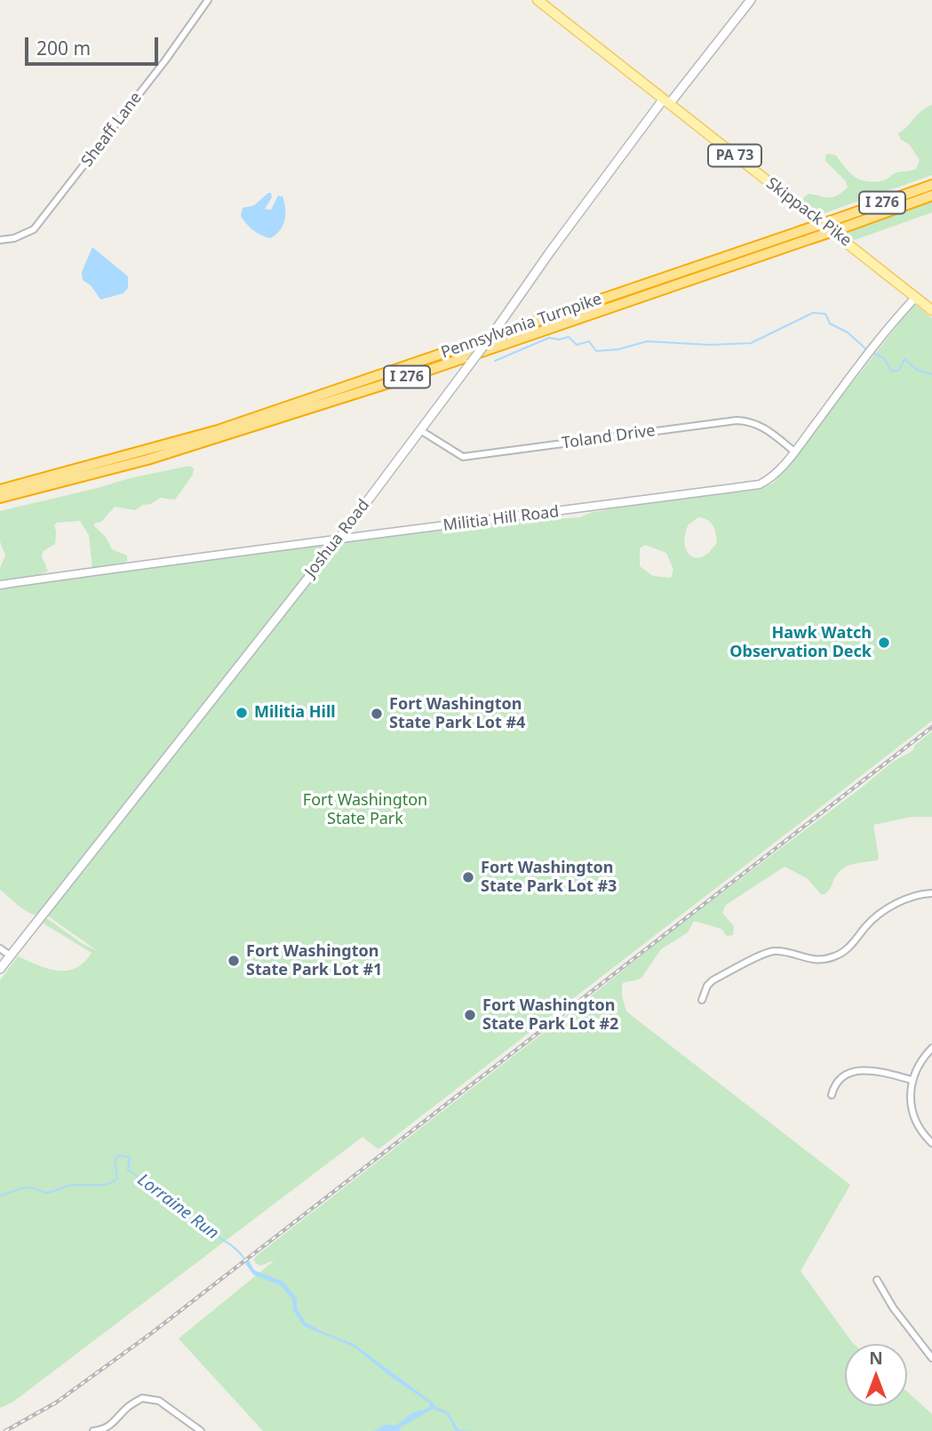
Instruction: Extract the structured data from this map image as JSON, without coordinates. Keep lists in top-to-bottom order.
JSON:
{
  "streets": {
    "highway": ["I 276", "Pennsylvania Turnpike"],
    "main road": ["PA 73", "Skippack Pike", "Joshua Road"],
    "street": ["Sheaff Lane", "Toland Drive", "Militia Hill Road"]
  },
  "crossings": [
    ["Skippack Pike", "Militia Hill Road"],
    ["Skippack Pike", "Joshua Road"],
    ["Toland Drive", "Militia Hill Road"],
    ["Toland Drive", "Joshua Road"],
    ["Militia Hill Road", "Joshua Road"]
  ],
  "water": ["Lorraine Run"],
  "parks": ["Fort Washington State Park"],
  "places": [
    "Hawk Watch Observation Deck",
    "Militia Hill",
    "Fort Washington State Park Lot #4",
    "Fort Washington State Park Lot #3",
    "Fort Washington State Park Lot #1",
    "Fort Washington State Park Lot #2"
  ],
  "scale_bar": "200 m",
  "north": "top"
}
